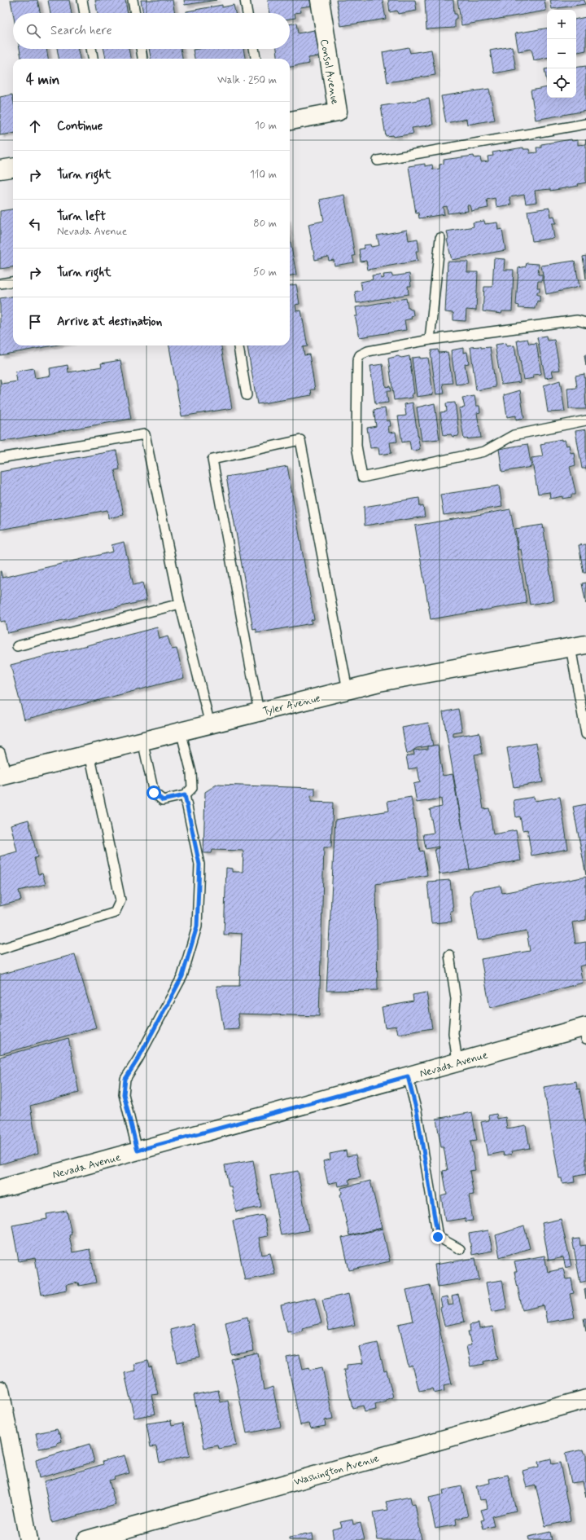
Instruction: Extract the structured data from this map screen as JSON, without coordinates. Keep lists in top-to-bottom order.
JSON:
{
  "streets": {
    "street": [
      "Consol Avenue",
      "Tyler Avenue",
      "Nevada Avenue",
      "Washington Avenue"
    ]
  },
  "page": {
    "map_buttons": ["+", "−"],
    "search": "Search here",
    "heading": ["4 min", "Walk · 250 m"],
    "list": [
      ["Continue", "10 m"],
      ["Turn right", "110 m"],
      ["Turn left", "Nevada Avenue", "80 m"],
      ["Turn right", "50 m"],
      "Arrive at destination"
    ]
  }
}
